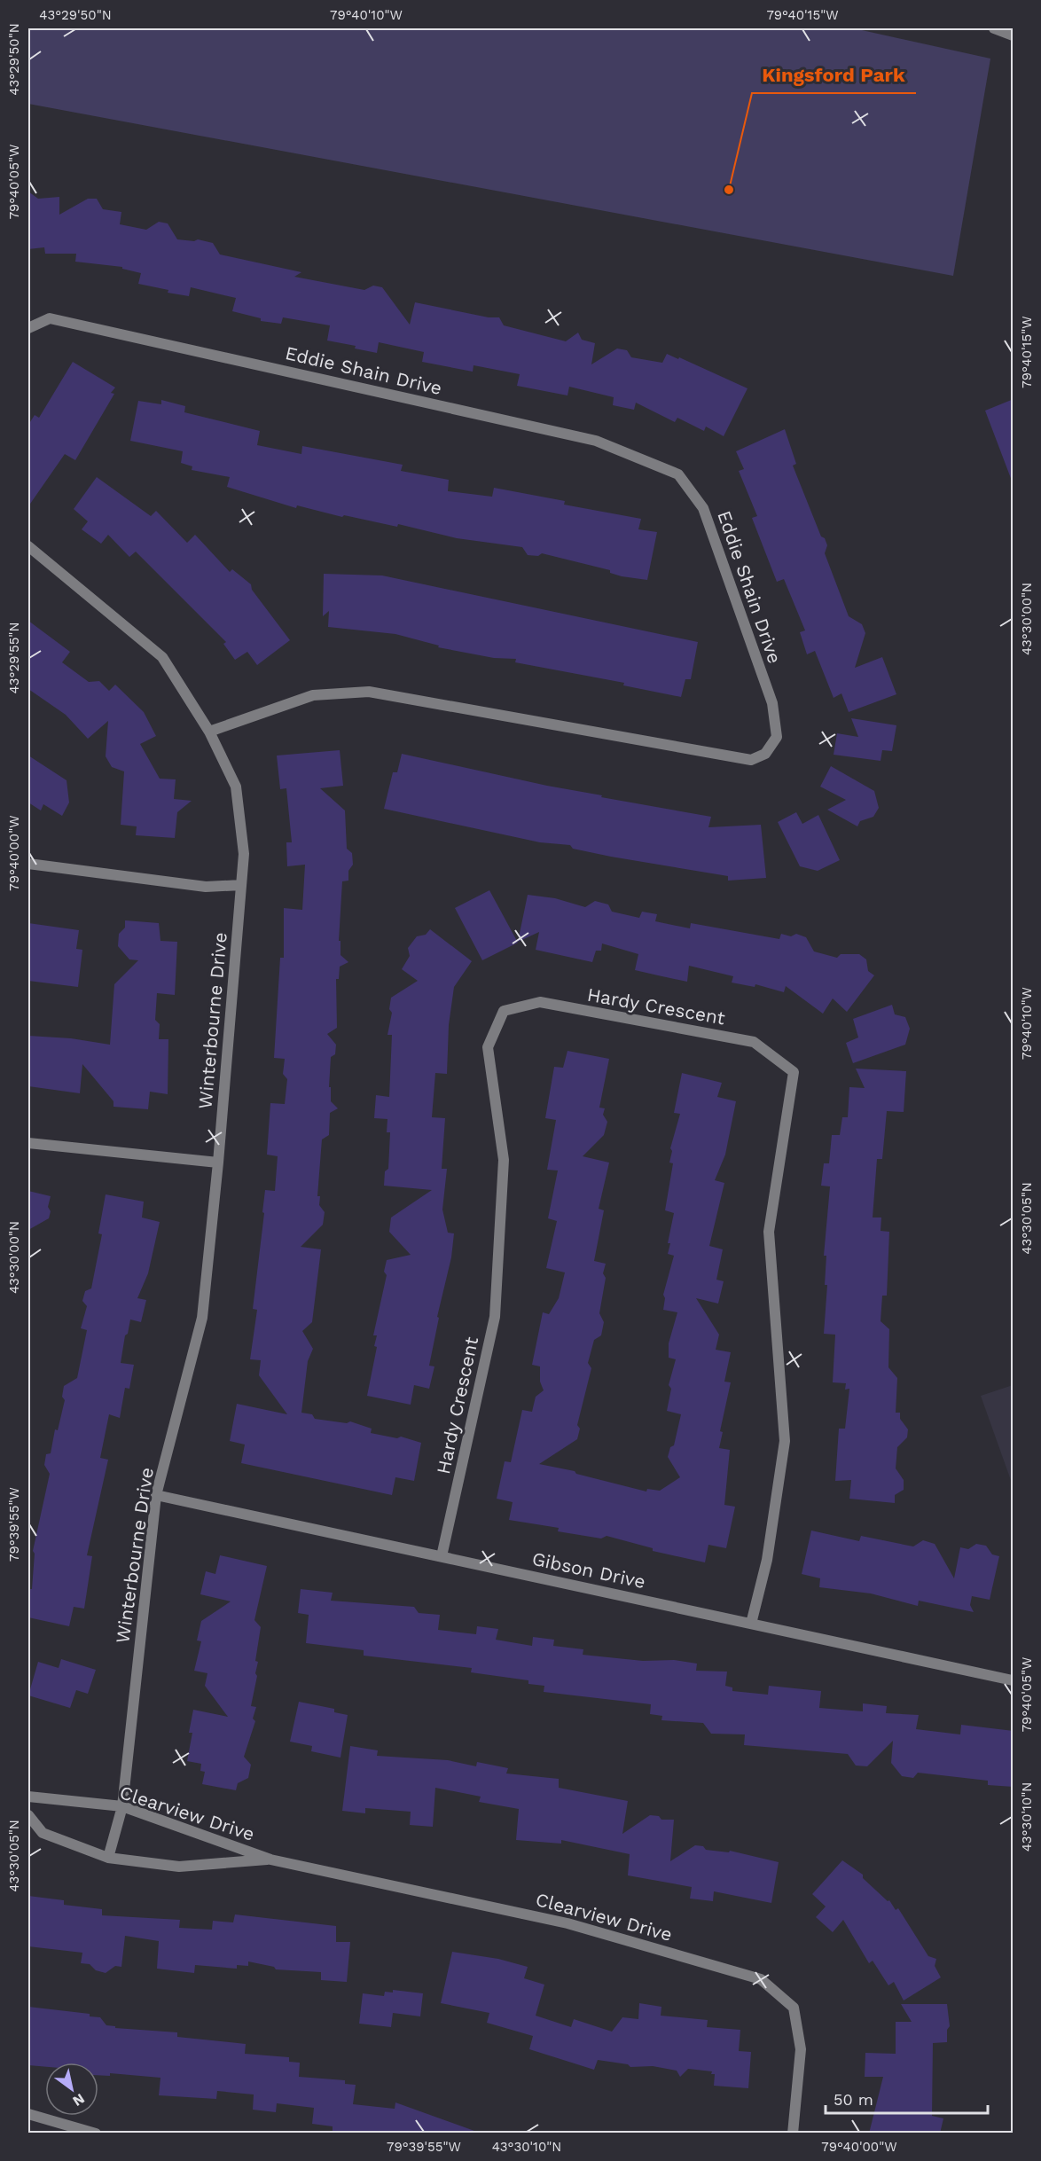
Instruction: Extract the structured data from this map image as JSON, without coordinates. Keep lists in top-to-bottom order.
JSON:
{
  "streets": {
    "street": [
      "Eddie Shain Drive",
      "Hardy Crescent",
      "Winterbourne Drive",
      "Gibson Drive",
      "Clearview Drive"
    ]
  },
  "crossings": [
    ["Eddie Shain Drive", "Winterbourne Drive"],
    ["Hardy Crescent", "Gibson Drive"],
    ["Winterbourne Drive", "Gibson Drive"],
    ["Winterbourne Drive", "Clearview Drive"]
  ],
  "places": ["Kingsford Park"],
  "scale_bar": "50 m",
  "north": "bottom right",
  "coordinates": [
    "43°29'50\"N",
    "79°40'10\"W",
    "79°40'15\"W",
    "79°40'05\"W",
    "43°30'00\"N",
    "43°29'55\"N",
    "79°40'00\"W",
    "43°30'05\"N",
    "79°39'55\"W",
    "43°30'10\"N"
  ]
}
